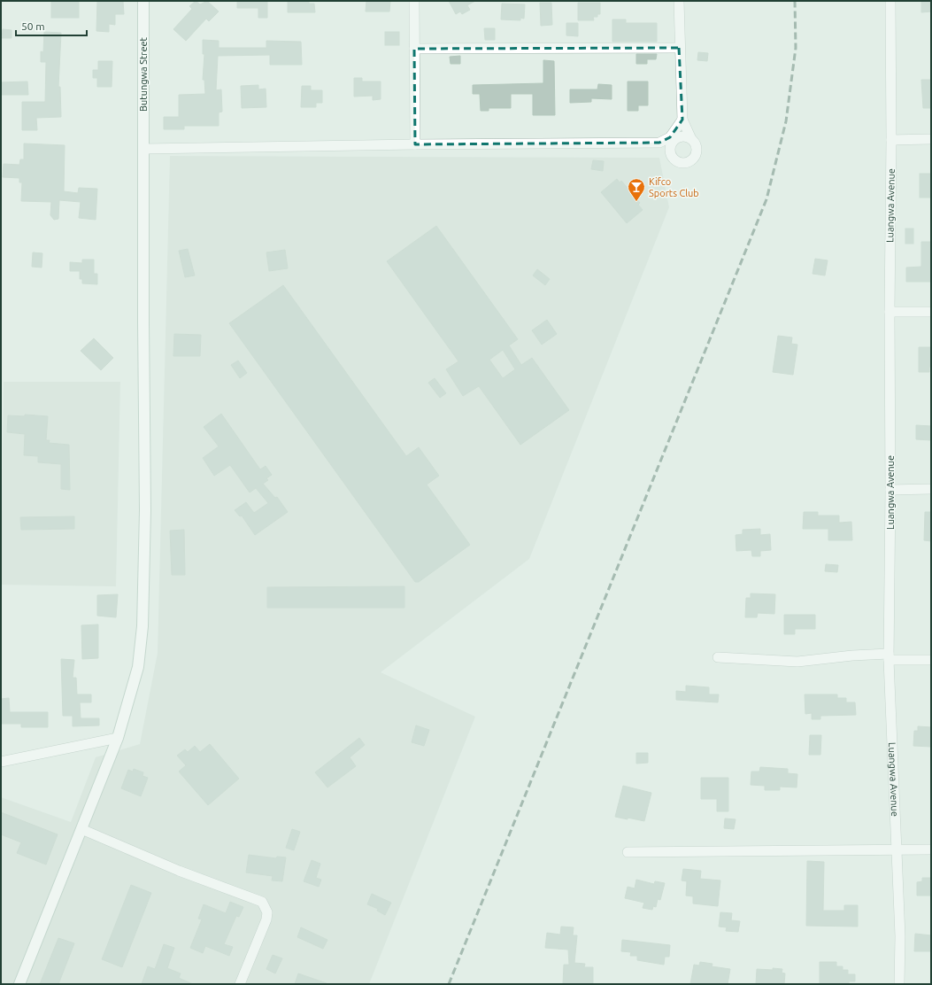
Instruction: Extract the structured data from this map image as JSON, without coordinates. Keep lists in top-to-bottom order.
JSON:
{
  "streets": {
    "main road": ["Butungwa Street"],
    "street": ["Luangwa Avenue"]
  },
  "places": {
    "bar": ["Kifco Sports Club"]
  },
  "scale_bar": "50 m"
}
